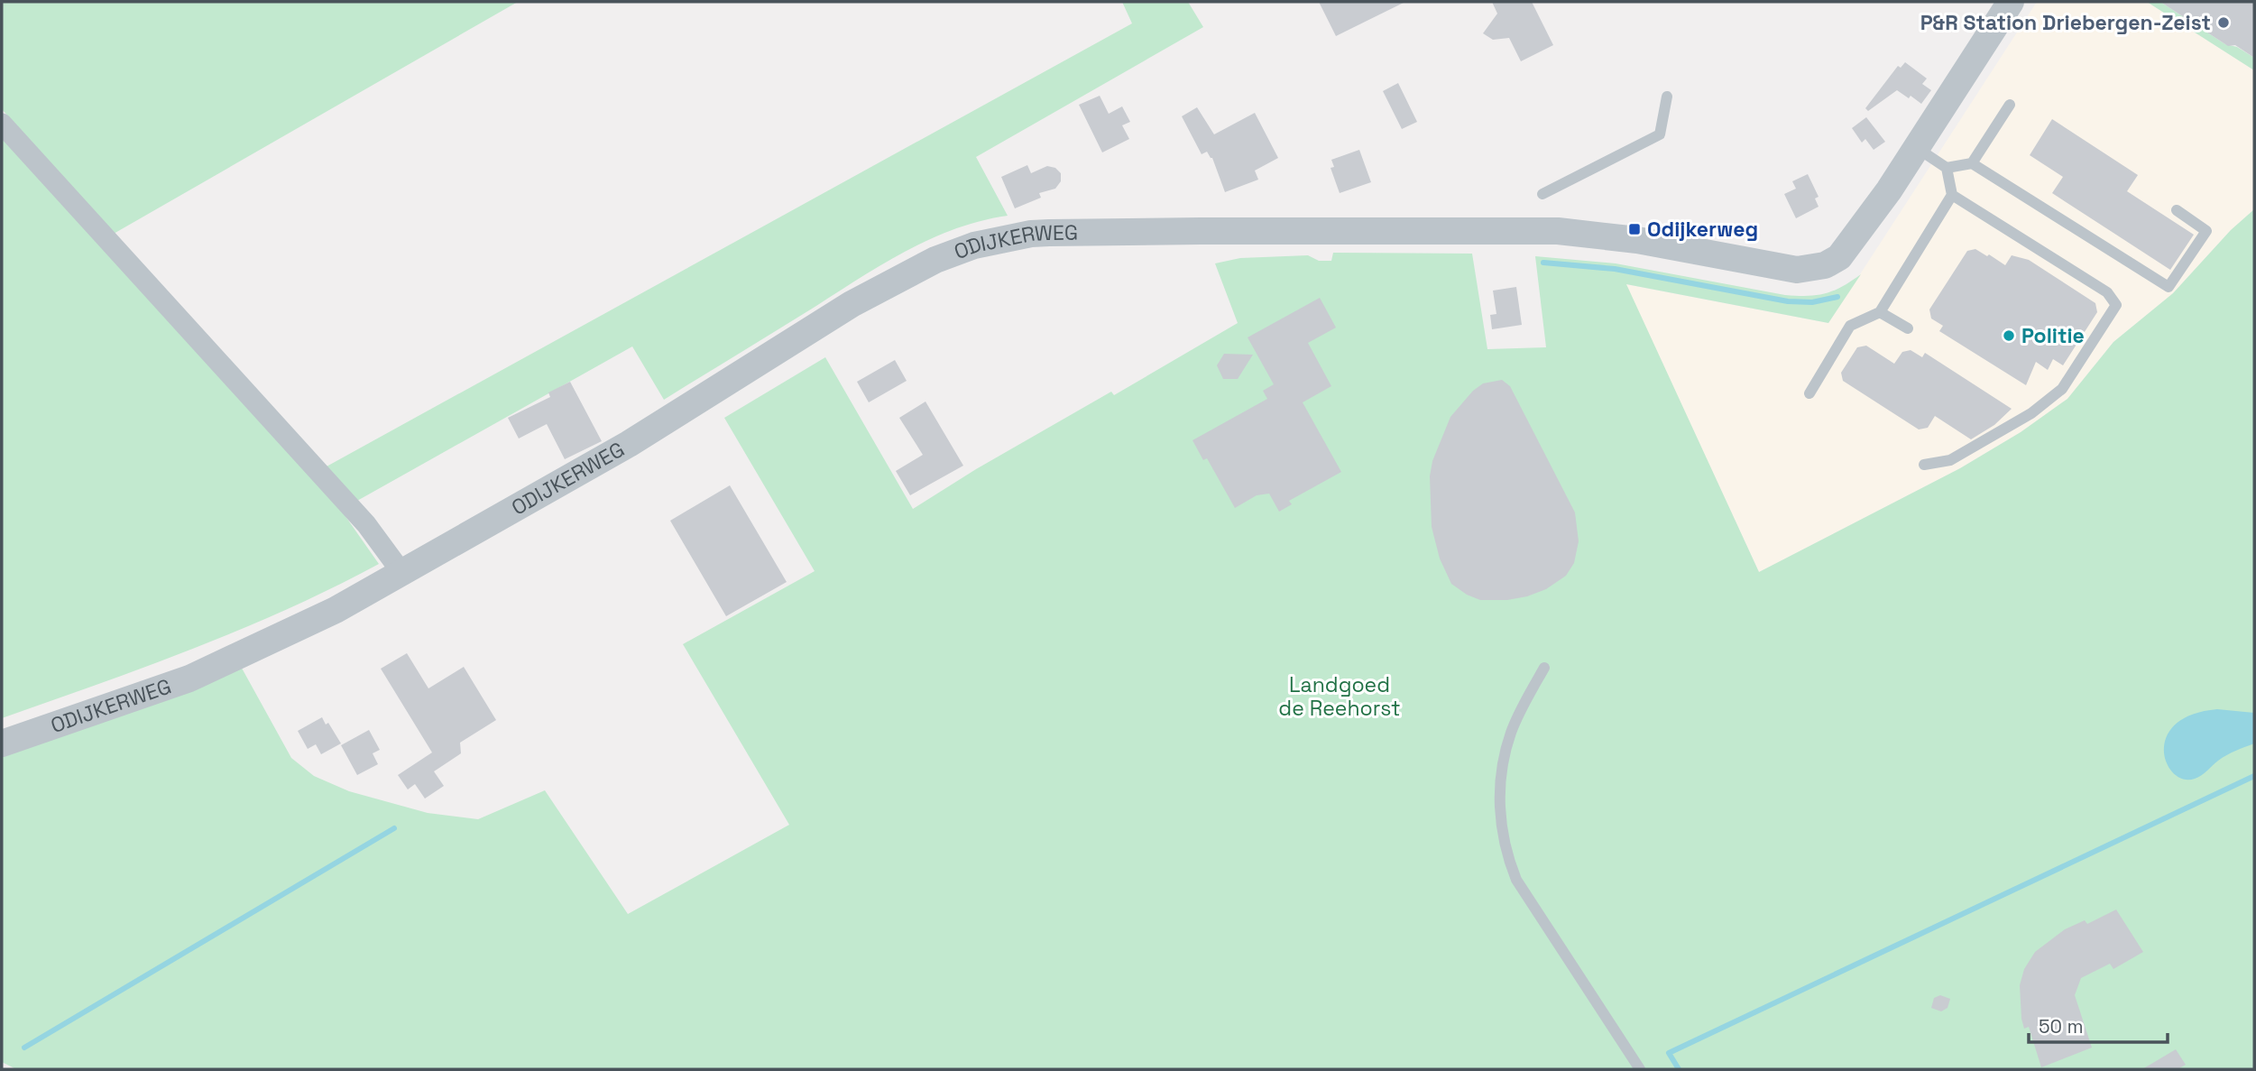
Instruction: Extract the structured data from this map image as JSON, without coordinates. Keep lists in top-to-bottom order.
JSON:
{
  "streets": {
    "street": ["ODIJKERWEG"]
  },
  "parks": ["Landgoed de Reehorst"],
  "places": {
    "other": ["P&R Station Driebergen-Zeist", "Politie"],
    "transit": ["Odijkerweg"]
  },
  "scale_bar": "50 m"
}
